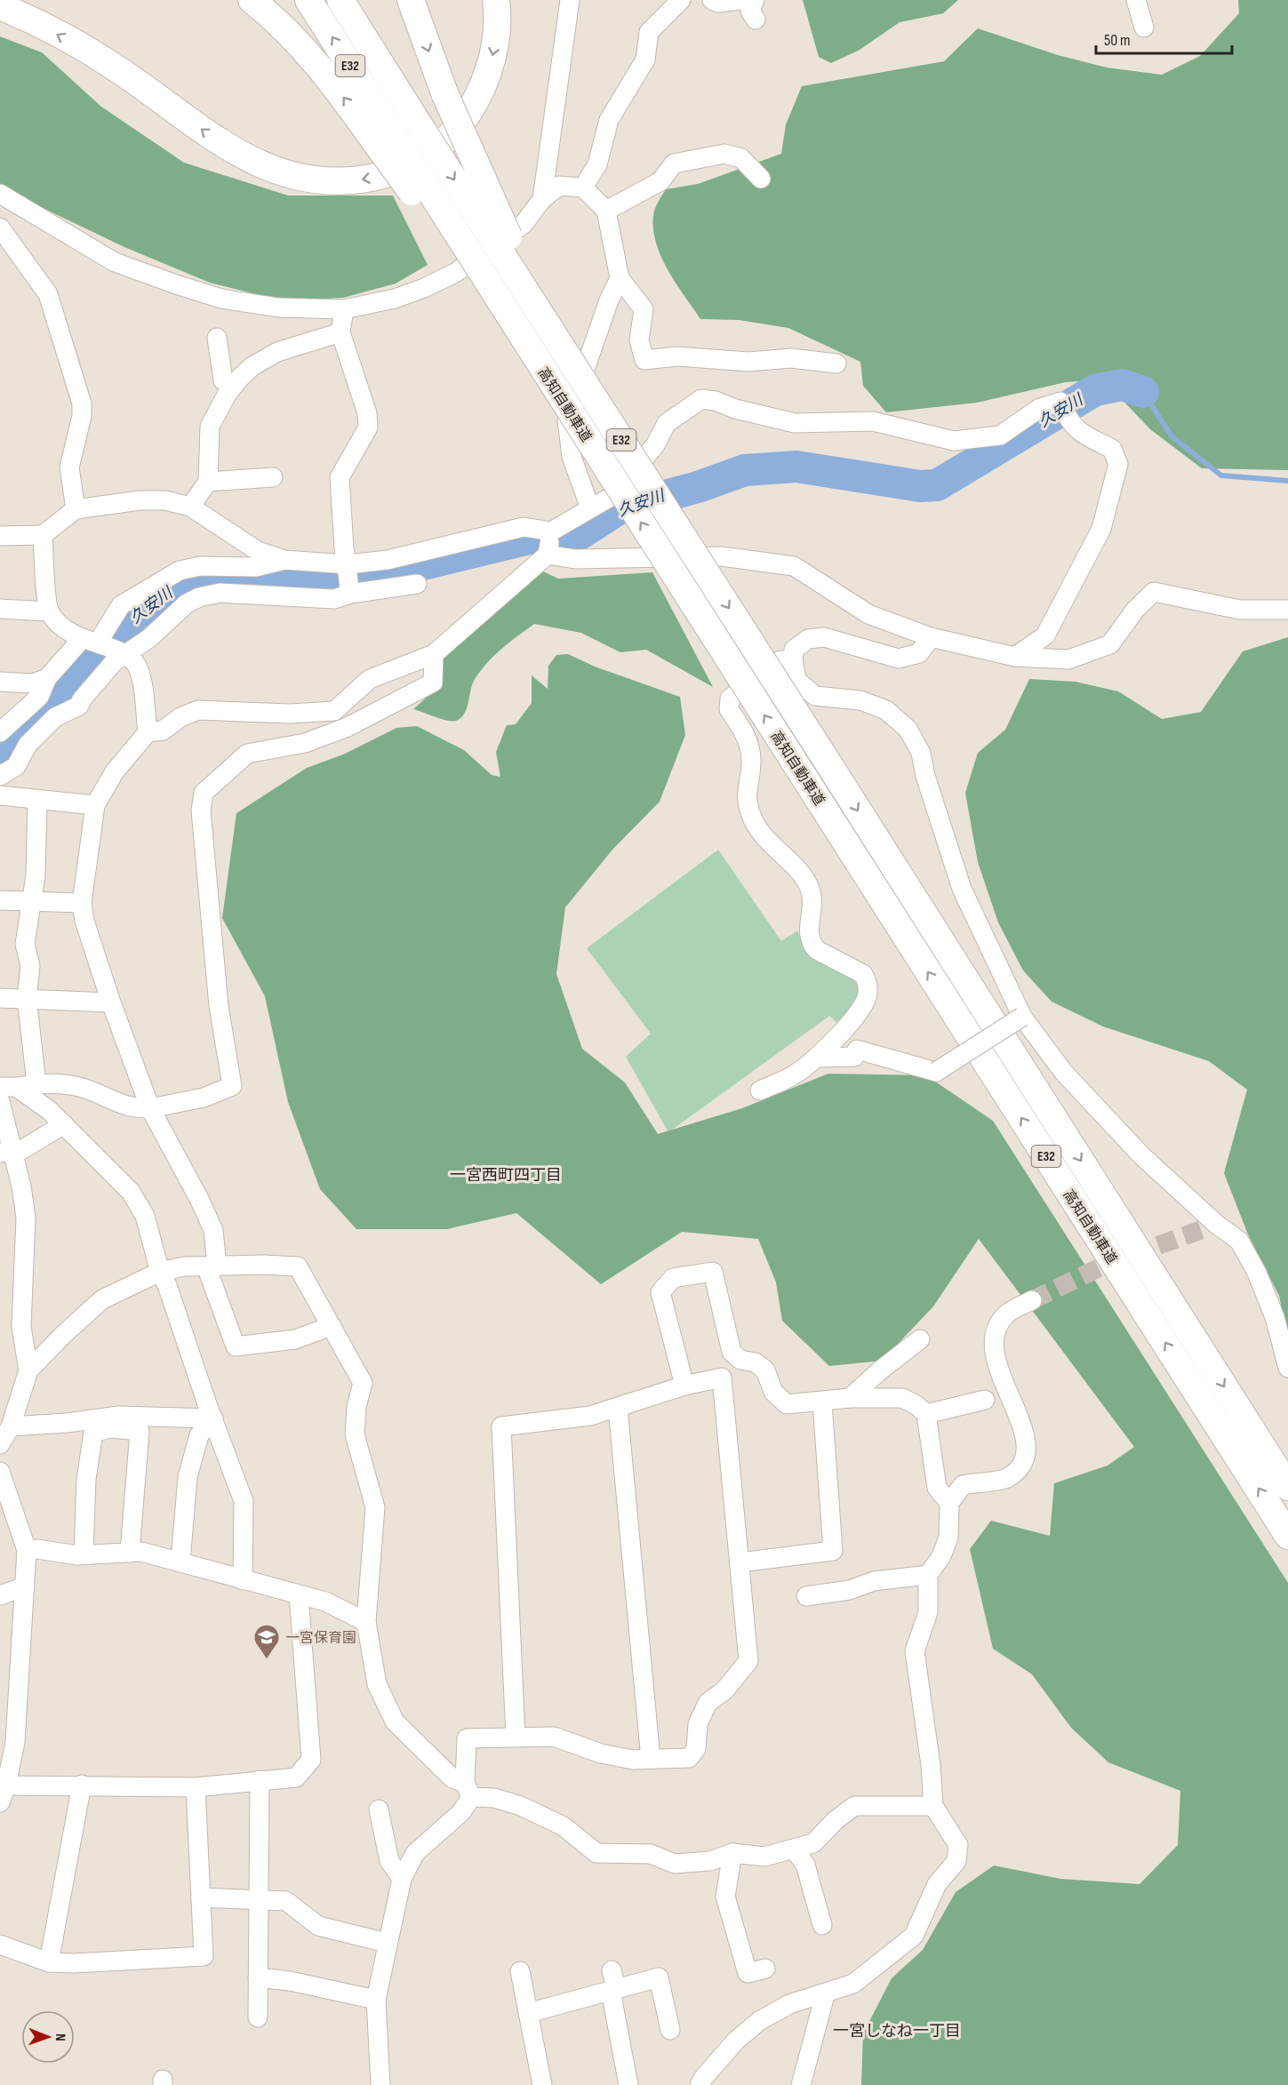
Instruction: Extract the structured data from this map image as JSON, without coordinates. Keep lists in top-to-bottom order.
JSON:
{
  "streets": {
    "highway": ["E32", "高知自動車道"]
  },
  "crossings": [
    ["E32", "高知自動車道"]
  ],
  "districts": ["一宮西町四丁目", "一宮しなね一丁目"],
  "water": ["久安川"],
  "places": {
    "school or university": ["一宮保育園"]
  },
  "scale_bar": "50 m",
  "north": "right"
}
